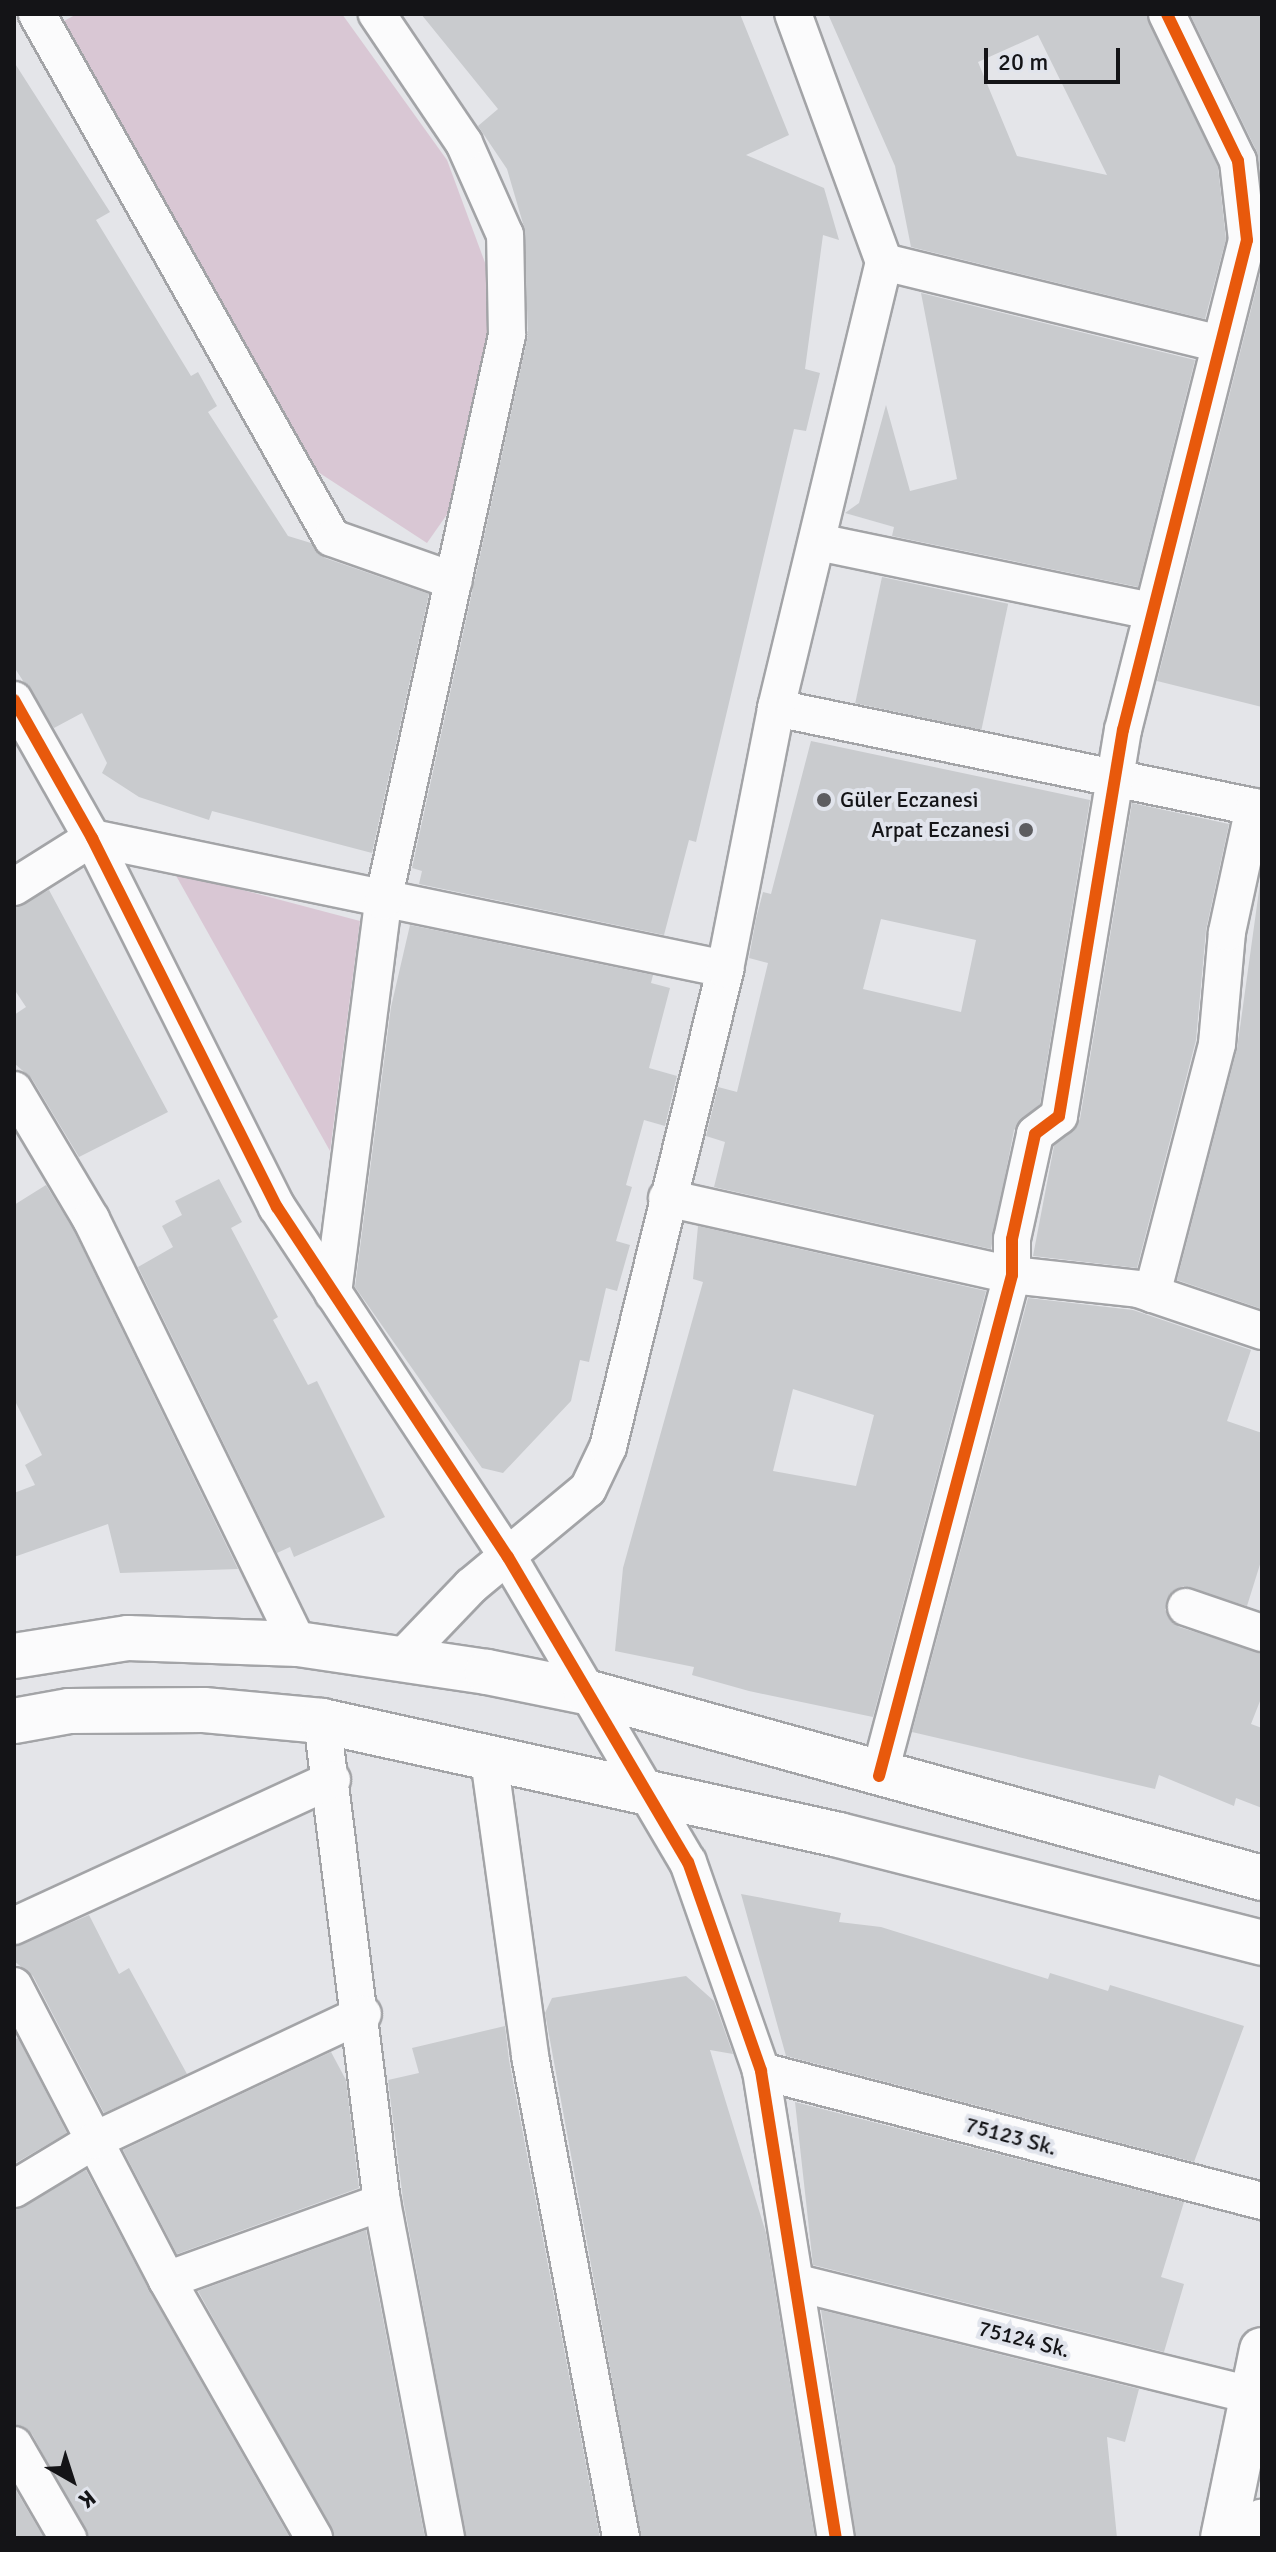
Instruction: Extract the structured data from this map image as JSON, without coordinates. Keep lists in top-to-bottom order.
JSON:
{
  "streets": {
    "street": ["75123 Sk.", "75124 Sk."]
  },
  "places": ["Güler Eczanesi", "Arpat Eczanesi"],
  "scale_bar": "20 m",
  "north": "bottom right"
}
